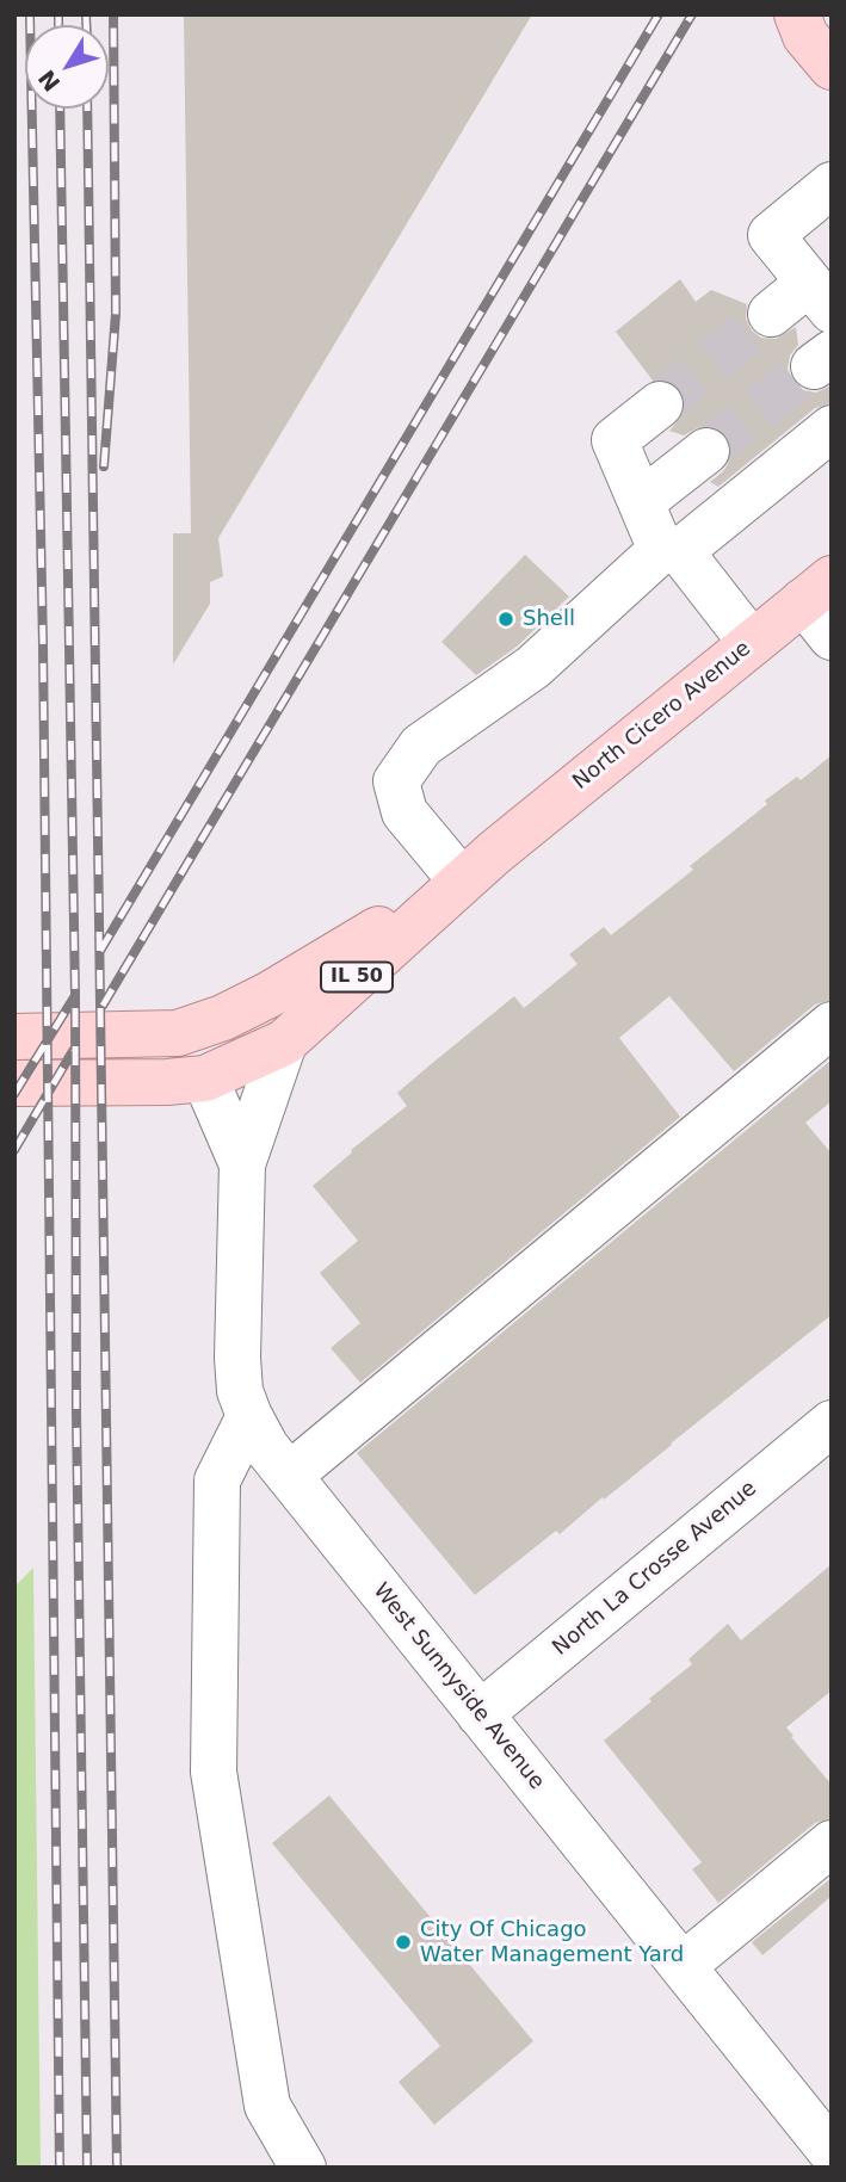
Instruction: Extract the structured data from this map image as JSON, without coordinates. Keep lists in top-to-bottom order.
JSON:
{
  "streets": {
    "main road": ["North Cicero Avenue", "IL 50"],
    "street": ["North La Crosse Avenue", "West Sunnyside Avenue"]
  },
  "crossings": [
    ["North Cicero Avenue", "West Sunnyside Avenue"],
    ["North La Crosse Avenue", "West Sunnyside Avenue"]
  ],
  "places": ["Shell", "City Of Chicago Water Management Yard"],
  "north": "bottom left"
}
